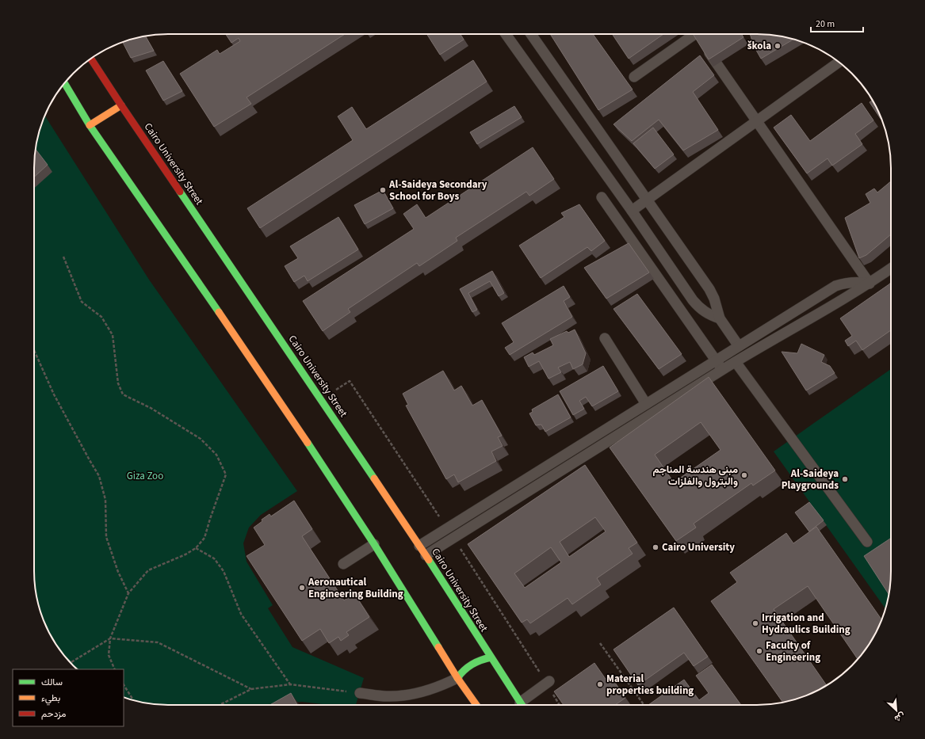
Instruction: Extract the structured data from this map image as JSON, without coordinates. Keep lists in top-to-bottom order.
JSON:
{
  "streets": {
    "main road": ["Cairo University Street"]
  },
  "parks": ["Giza Zoo"],
  "places": [
    "škola",
    "Al-Saideya Secondary School for Boys",
    "مبنى هندسة المناجم والبترول والفلزات",
    "Al-Saideya Playgrounds",
    "Cairo University",
    "Aeronautical Engineering Building",
    "Irrigation and Hydraulics Building",
    "Faculty of Engineering",
    "Material properties building"
  ],
  "legend": ["سالك", "بطيء", "مزدحم"],
  "scale_bar": "20 m",
  "north": "bottom right"
}
